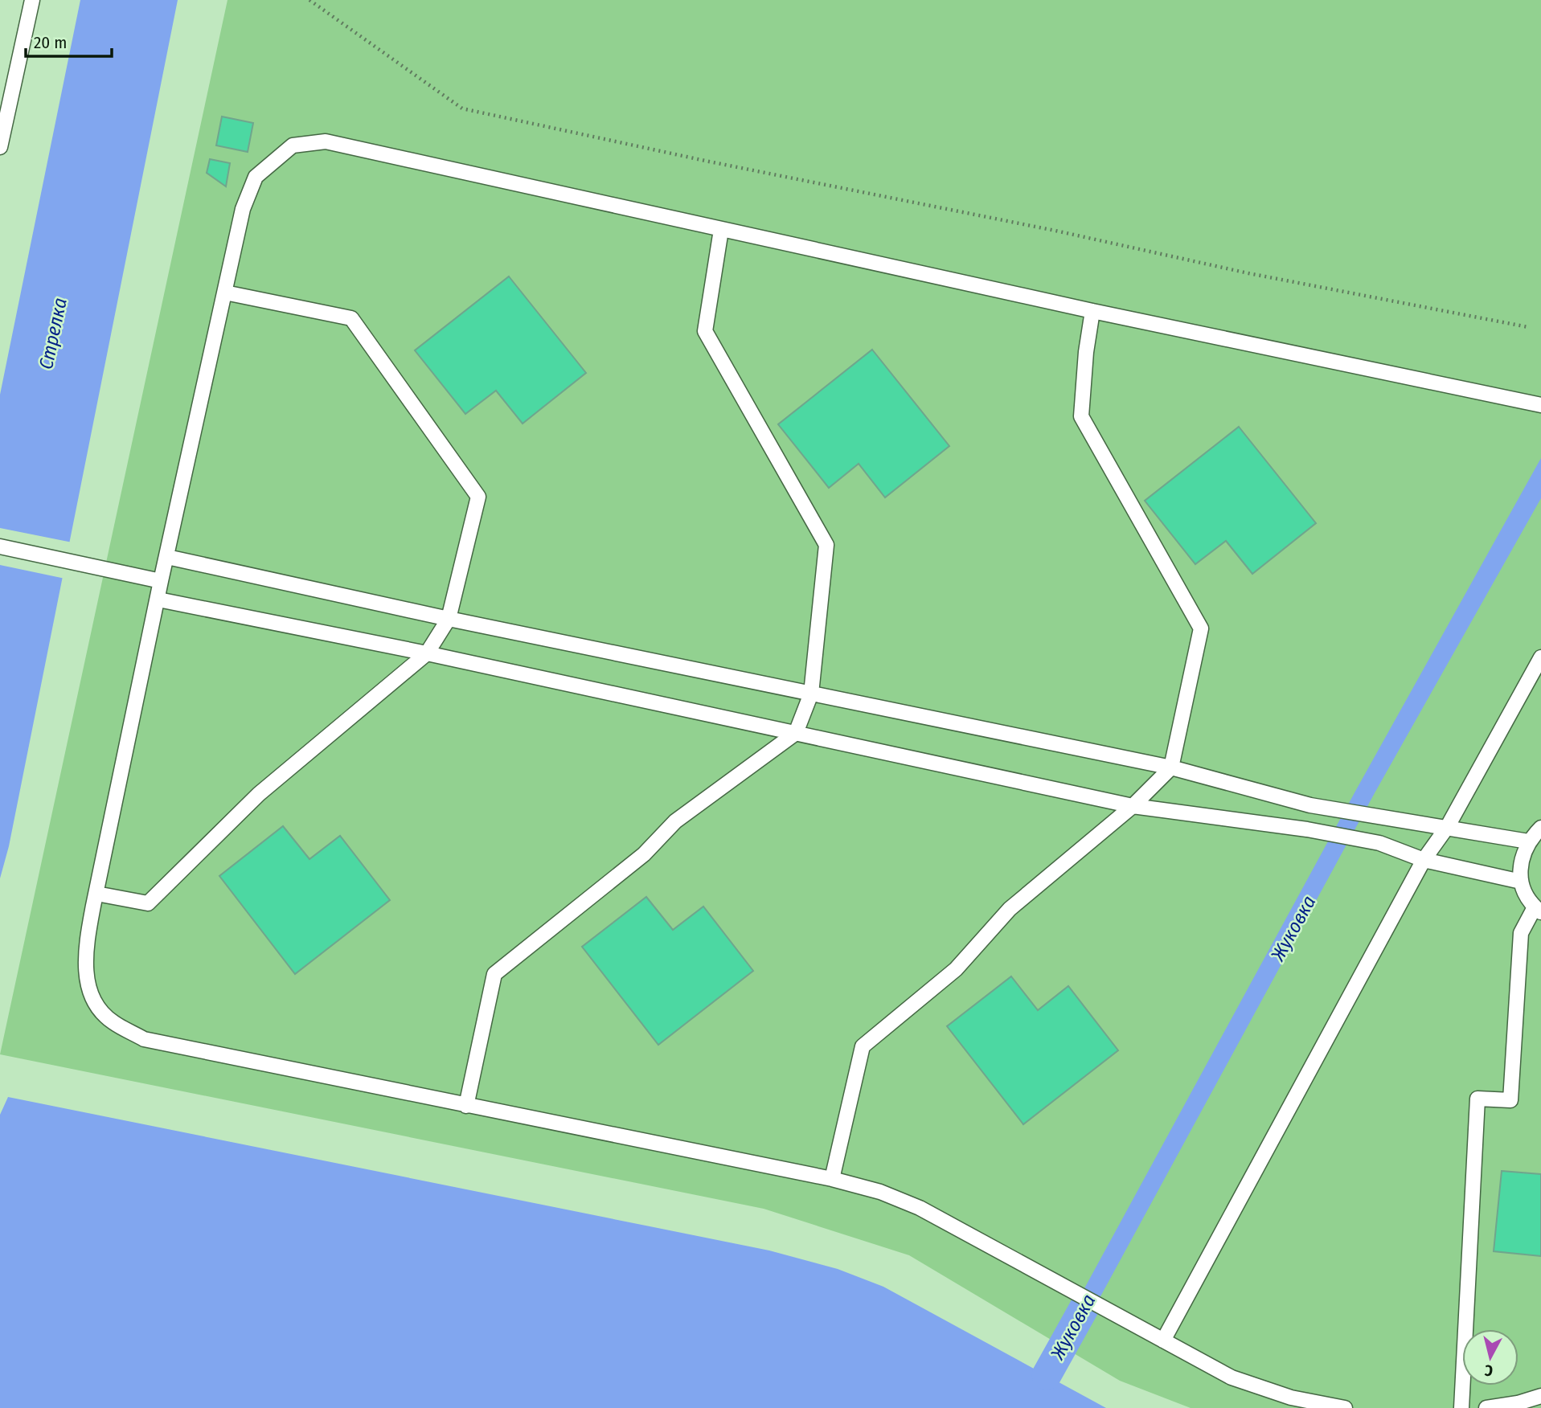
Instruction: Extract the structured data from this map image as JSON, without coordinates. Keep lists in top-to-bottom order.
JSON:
{
  "water": ["Стрелка", "Жуковка"],
  "scale_bar": "20 m",
  "north": "bottom"
}
